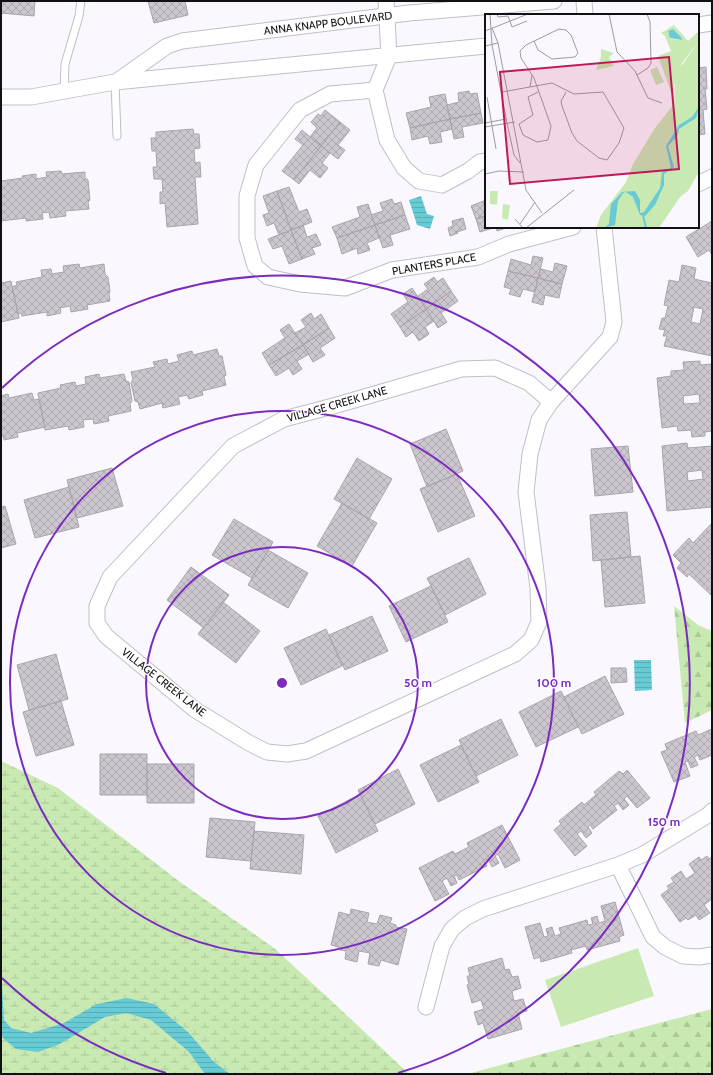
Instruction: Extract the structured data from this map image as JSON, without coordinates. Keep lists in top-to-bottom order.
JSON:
{
  "streets": {
    "street": ["ANNA KNAPP BOULEVARD", "PLANTERS PLACE", "VILLAGE CREEK LANE"]
  },
  "rings": ["50 m", "100 m", "150 m"]
}
